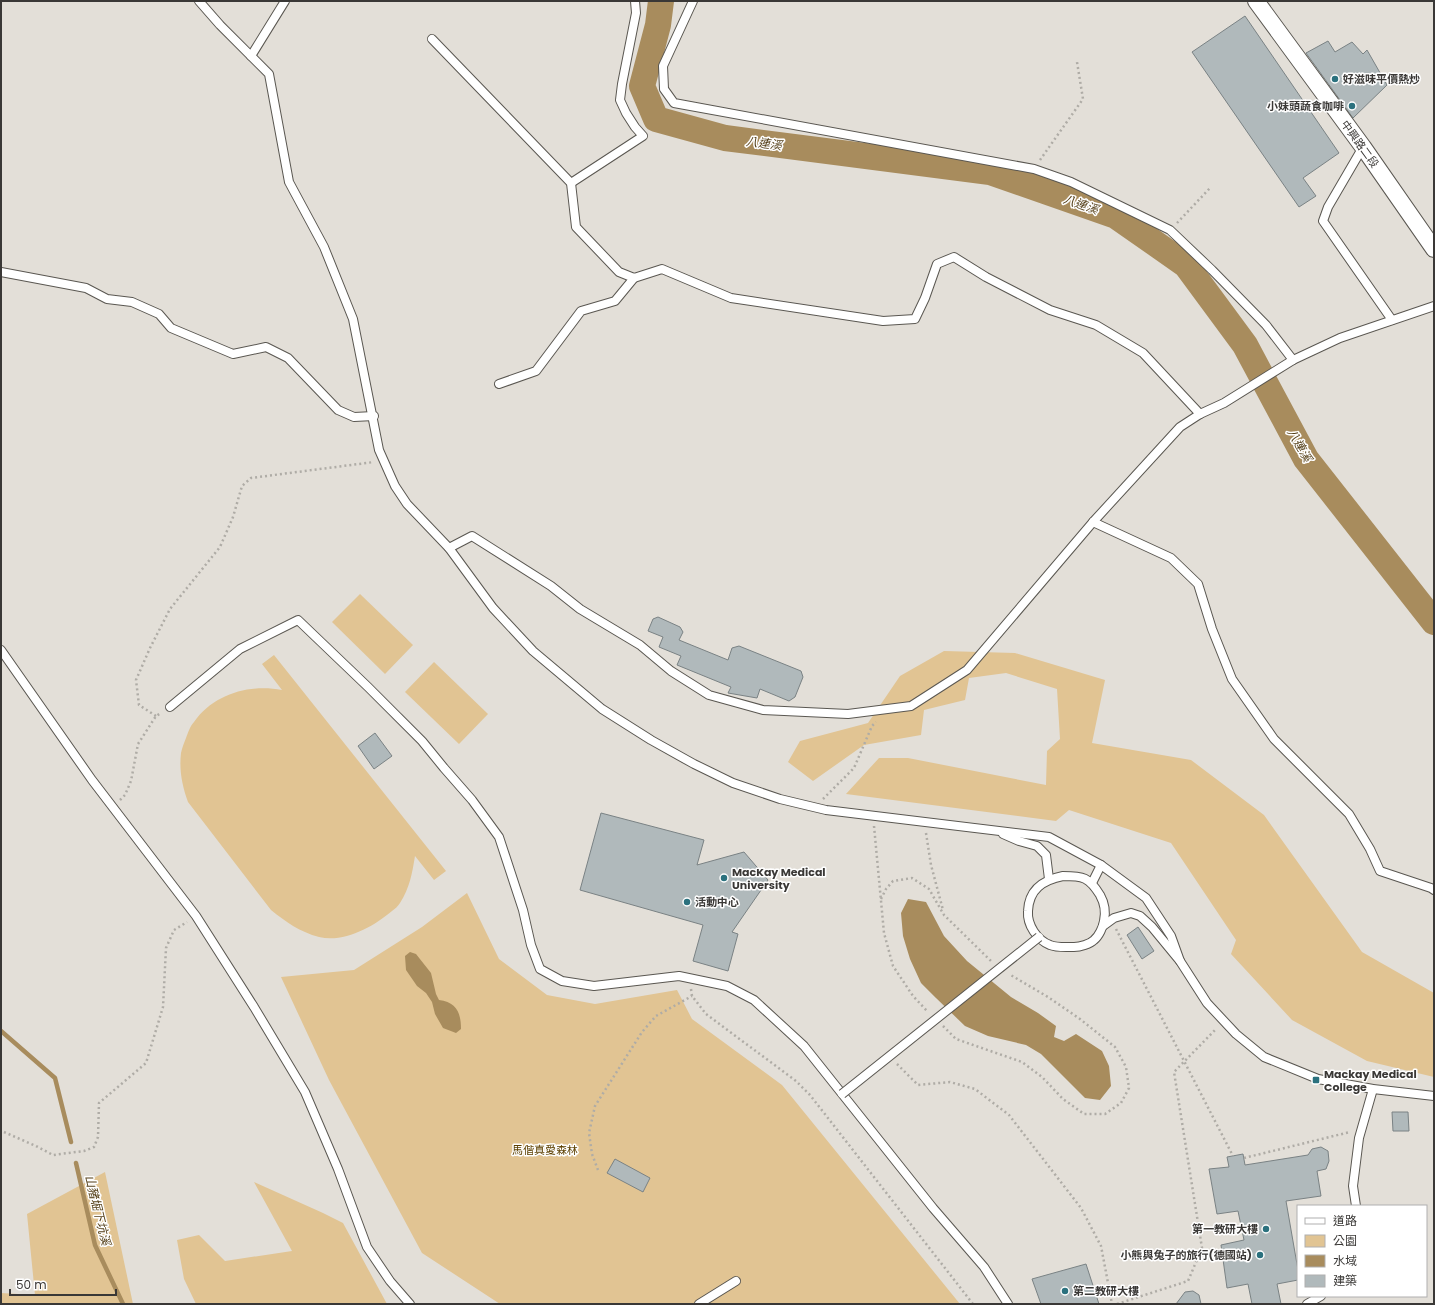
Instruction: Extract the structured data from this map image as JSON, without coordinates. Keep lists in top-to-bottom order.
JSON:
{
  "streets": {
    "street": ["中興路二段"]
  },
  "water": ["八連溪", "山豬堀下坑溪"],
  "parks": ["馬偕真愛森林"],
  "places": {
    "other": [
      "好滋味平價熱炒",
      "小妹頭蔬食咖啡",
      "MacKay Medical University",
      "活動中心",
      "第一教研大樓",
      "小熊與兔子的旅行(德國站)",
      "第二教研大樓"
    ],
    "transit": ["Mackay Medical College"]
  },
  "legend": [
    "道路",
    "公園",
    "水域",
    "建築"
  ],
  "scale_bar": "50 m"
}
